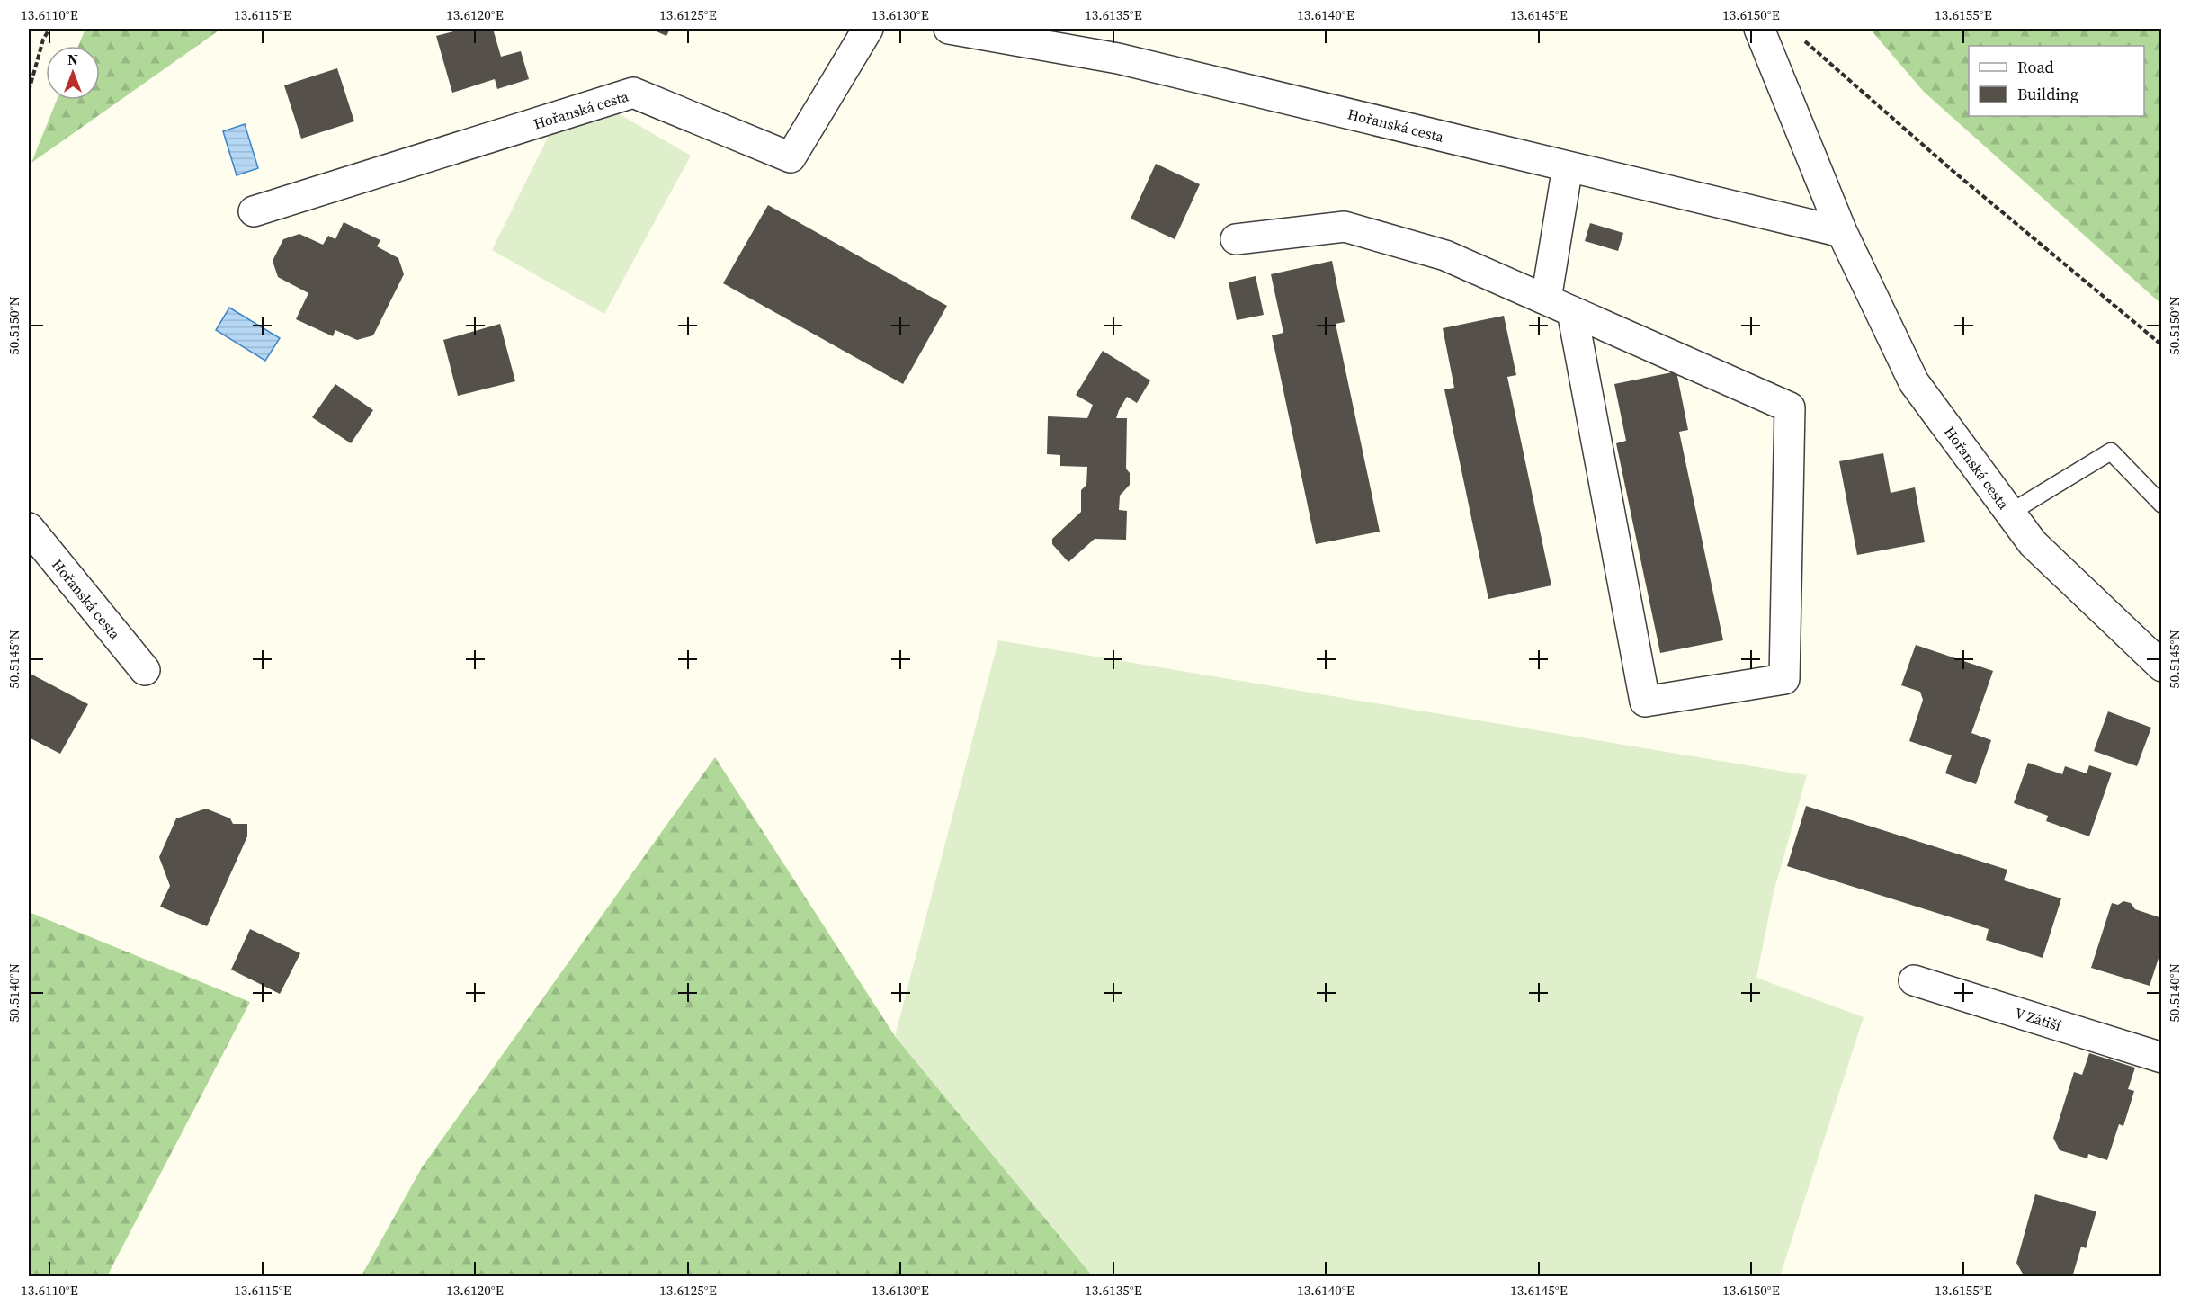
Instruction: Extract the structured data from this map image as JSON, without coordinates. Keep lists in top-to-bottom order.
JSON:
{
  "streets": {
    "street": ["Hořanská cesta", "V Zátiší"]
  },
  "legend": ["Road", "Building"],
  "north": "top",
  "coordinates": [
    "13.6110°E",
    "13.6115°E",
    "13.6120°E",
    "13.6125°E",
    "13.6130°E",
    "13.6135°E",
    "13.6140°E",
    "13.6145°E",
    "13.6150°E",
    "13.6155°E",
    "50.5150°N",
    "50.5145°N",
    "50.5140°N"
  ]
}
